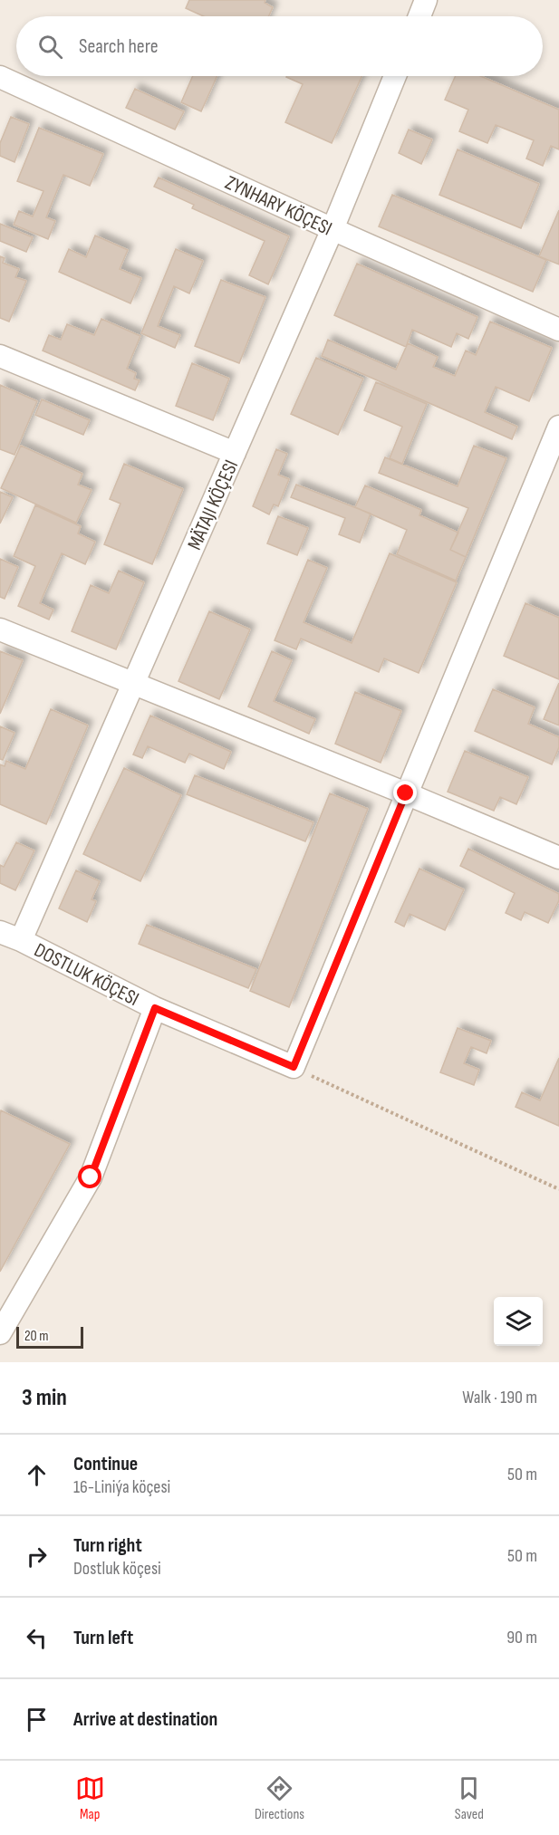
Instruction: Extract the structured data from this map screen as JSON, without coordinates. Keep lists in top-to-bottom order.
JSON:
{
  "streets": {
    "street": ["ZYNHARY KÖÇESI", "MÄTAJI KÖÇESI", "DOSTLUK KÖÇESI"]
  },
  "crossings": [
    ["ZYNHARY KÖÇESI", "MÄTAJI KÖÇESI"],
    ["MÄTAJI KÖÇESI", "DOSTLUK KÖÇESI"]
  ],
  "scale_bar": "20 m",
  "page": {
    "search": "Search here",
    "scale": "20 m",
    "heading": ["3 min", "Walk · 190 m"],
    "list": [
      ["Continue", "16-Liniýa köçesi", "50 m"],
      ["Turn right", "Dostluk köçesi", "50 m"],
      ["Turn left", "90 m"],
      "Arrive at destination"
    ],
    "nav": ["Map", "Directions", "Saved"]
  }
}
